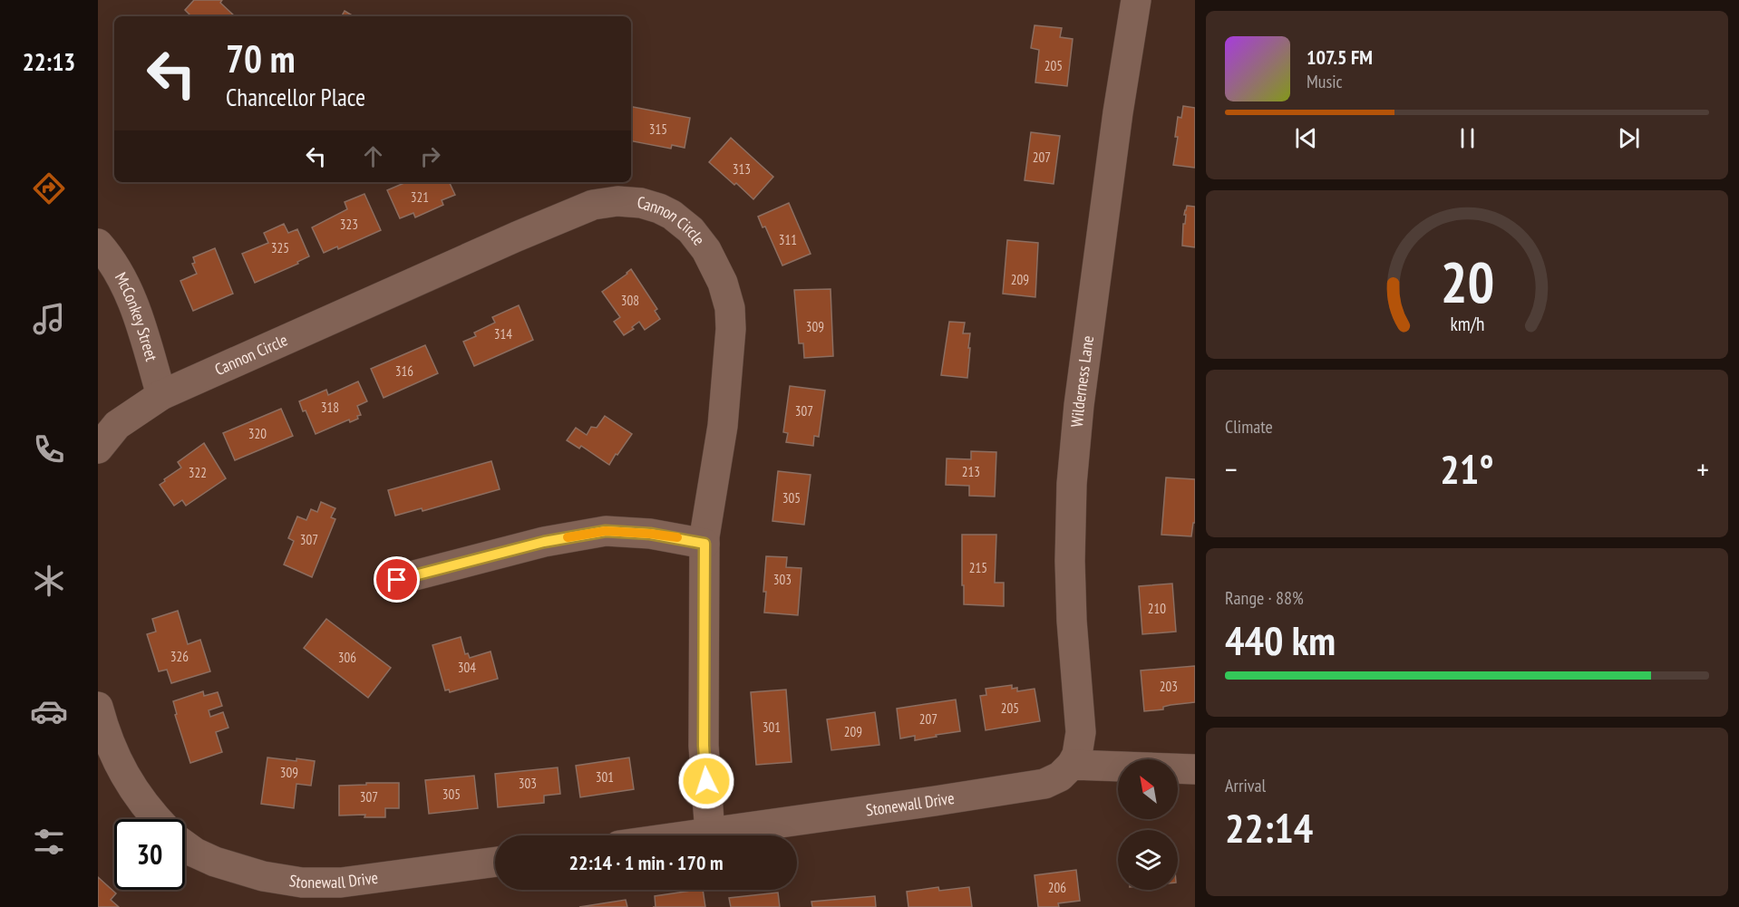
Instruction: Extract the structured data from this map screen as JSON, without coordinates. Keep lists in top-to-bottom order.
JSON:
{
  "streets": {
    "street": [
      "Cannon Circle",
      "McConkey Street",
      "Wilderness Lane",
      "Stonewall Drive"
    ]
  },
  "crossings": [
    ["Cannon Circle", "McConkey Street"],
    ["Cannon Circle", "Stonewall Drive"],
    ["Wilderness Lane", "Stonewall Drive"]
  ],
  "house_numbers": [
    "205",
    "315",
    "207",
    "313",
    "321",
    "323",
    "311",
    "325",
    "209",
    "308",
    "309",
    "314",
    "316",
    "318",
    "307",
    "320",
    "213",
    "322",
    "305",
    "307",
    "215",
    "303",
    "210",
    "326",
    "306",
    "304",
    "203",
    "205",
    "207",
    "301",
    "209",
    "309",
    "301",
    "303",
    "305",
    "307",
    "206"
  ],
  "north": "top left",
  "page": {
    "tabs": "22:13",
    "turn": ["70 m", "Chancellor Place"],
    "song": ["107.5 FM", "Music"],
    "tile": [
      "Climate",
      ["Range · 88%", "440 km"],
      ["Arrival", "22:14"]
    ],
    "heat": ["−", "21°", "+"],
    "limit": "30",
    "trip": "22:14 · 1 min · 170 m",
    "gauge": ["20", "km/h"]
  }
}
